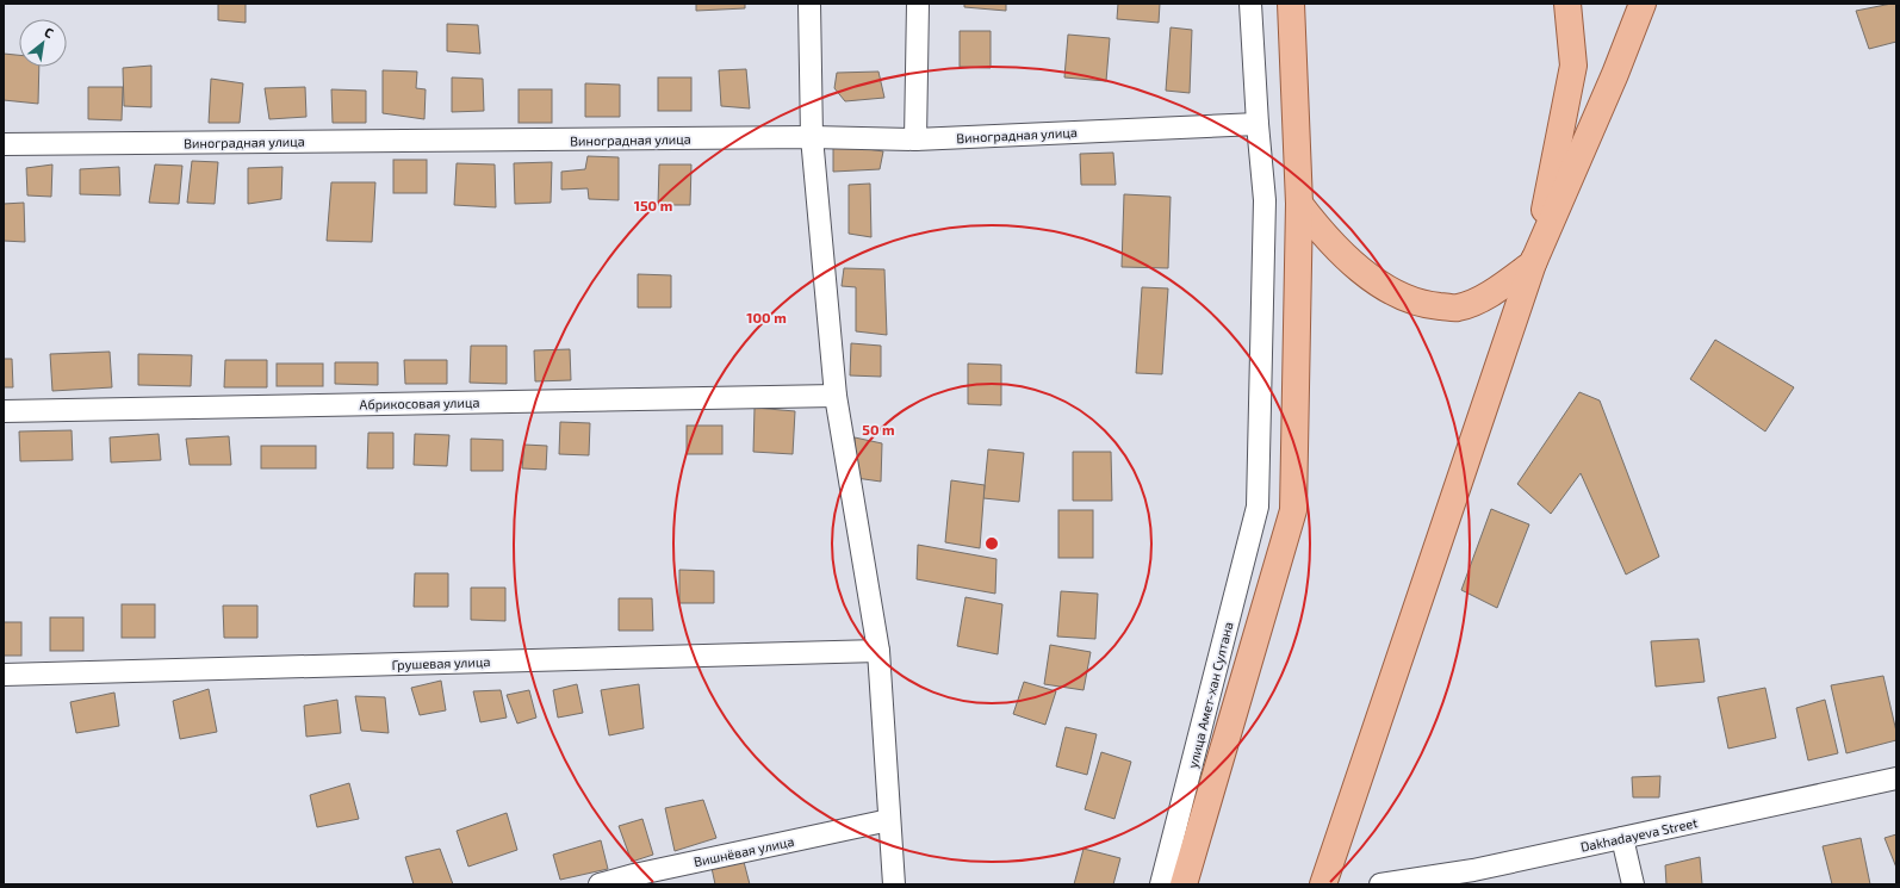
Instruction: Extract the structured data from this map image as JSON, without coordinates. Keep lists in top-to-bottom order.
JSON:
{
  "streets": {
    "street": [
      "Виноградная улица",
      "Абрикосовая улица",
      "Грушевая улица",
      "улица Амет-хан Султана",
      "Dakhadayeva Street",
      "Вишнёвая улица"
    ]
  },
  "crossings": [
    ["Виноградная улица", "улица Амет-хан Султана"]
  ],
  "north": "top right",
  "rings": ["150 m", "100 m", "50 m"]
}
